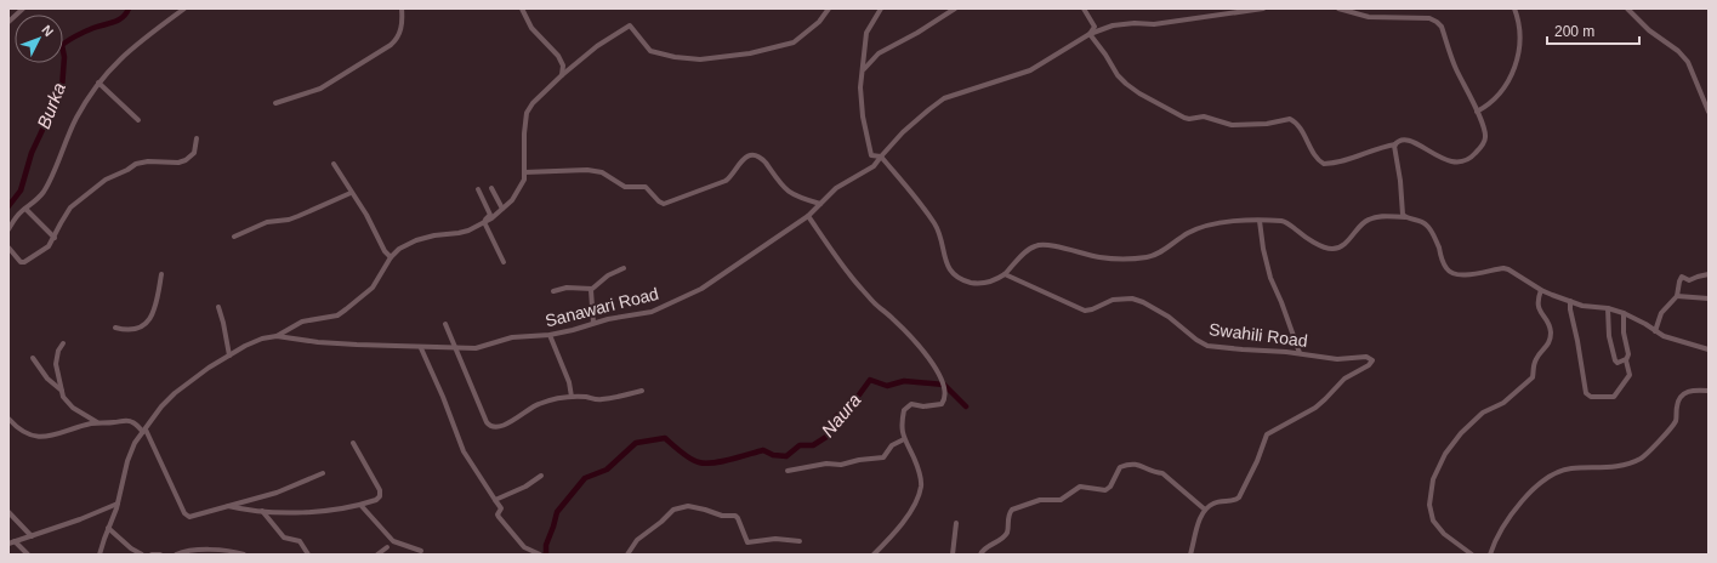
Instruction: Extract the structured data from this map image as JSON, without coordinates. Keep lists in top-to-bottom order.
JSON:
{
  "streets": {
    "street": ["Sanawari Road", "Swahili Road"]
  },
  "water": ["Burka", "Naura"],
  "scale_bar": "200 m",
  "north": "top right"
}
